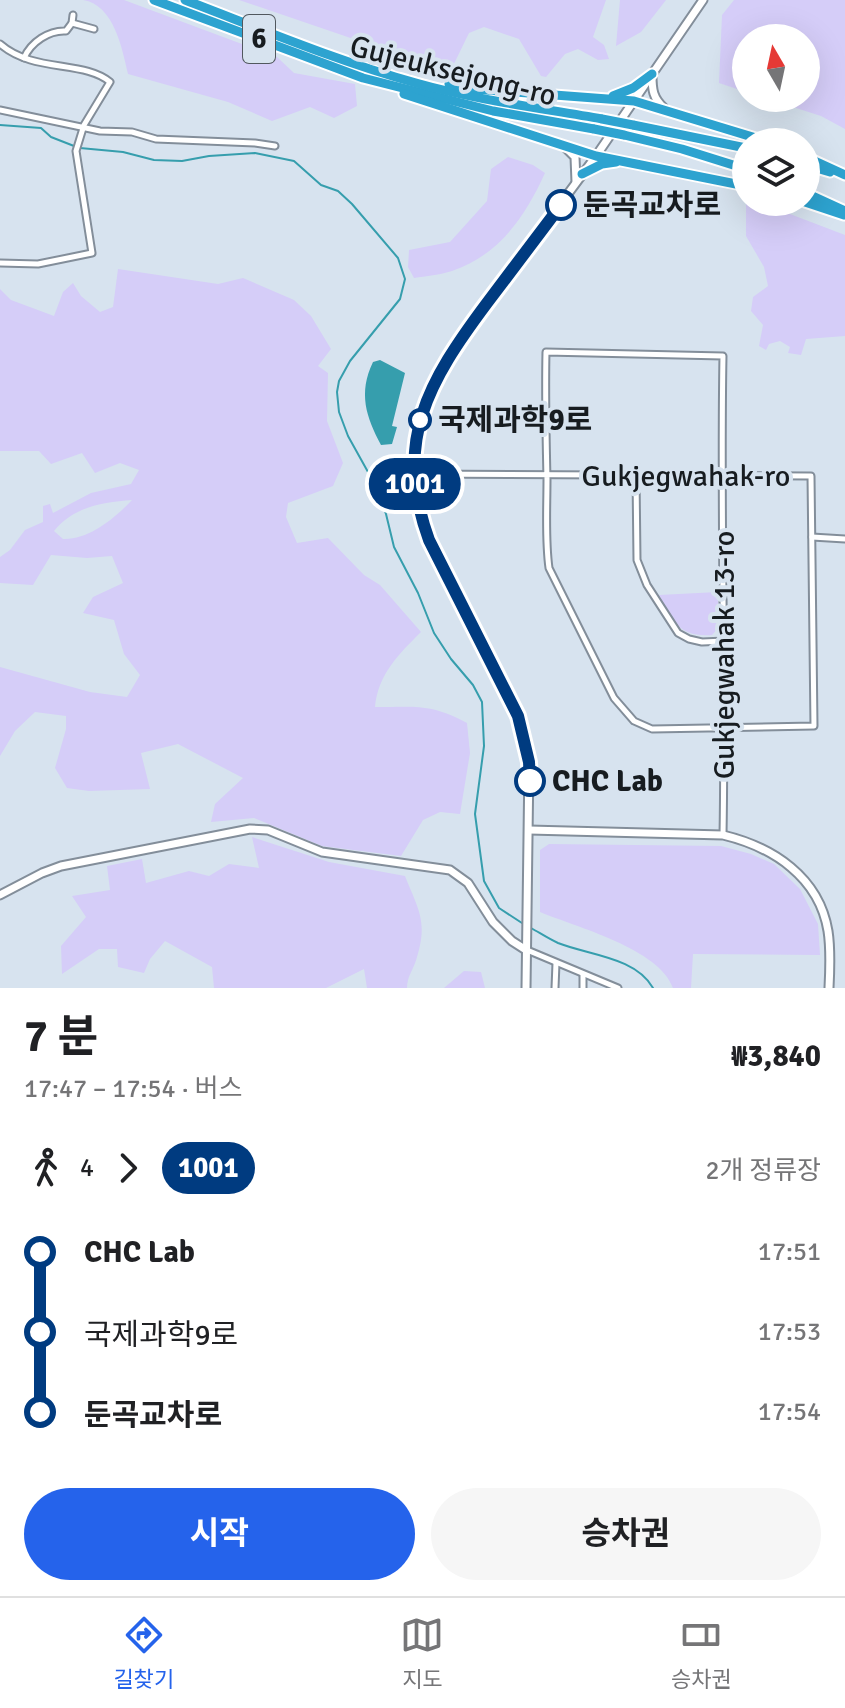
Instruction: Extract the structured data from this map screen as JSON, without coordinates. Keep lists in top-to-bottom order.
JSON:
{
  "streets": {
    "highway": ["6", "Gujeuksejong-ro"],
    "street": ["Gukjegwahak-ro", "Gukjegwahak 13-ro"]
  },
  "crossings": [
    ["Gukjegwahak-ro", "Gukjegwahak 13-ro"]
  ],
  "places": ["둔곡교차로", "국제과학9로", "CHC Lab"],
  "lines": ["bus line 1001"],
  "north": "top",
  "page": {
    "on_map": "1001",
    "heading": ["7 분", "17:47 – 17:54 · 버스", "₩3,840"],
    "legs": ["4", "1001", "2개 정류장"],
    "list": [
      {
        "name": "CHC Lab",
        "value": "17:51"
      },
      {
        "name": "국제과학9로",
        "value": "17:53"
      },
      {
        "name": "둔곡교차로",
        "value": "17:54"
      }
    ],
    "buttons": ["시작", "승차권"],
    "tabs": ["길찾기", "지도", "승차권"]
  }
}
